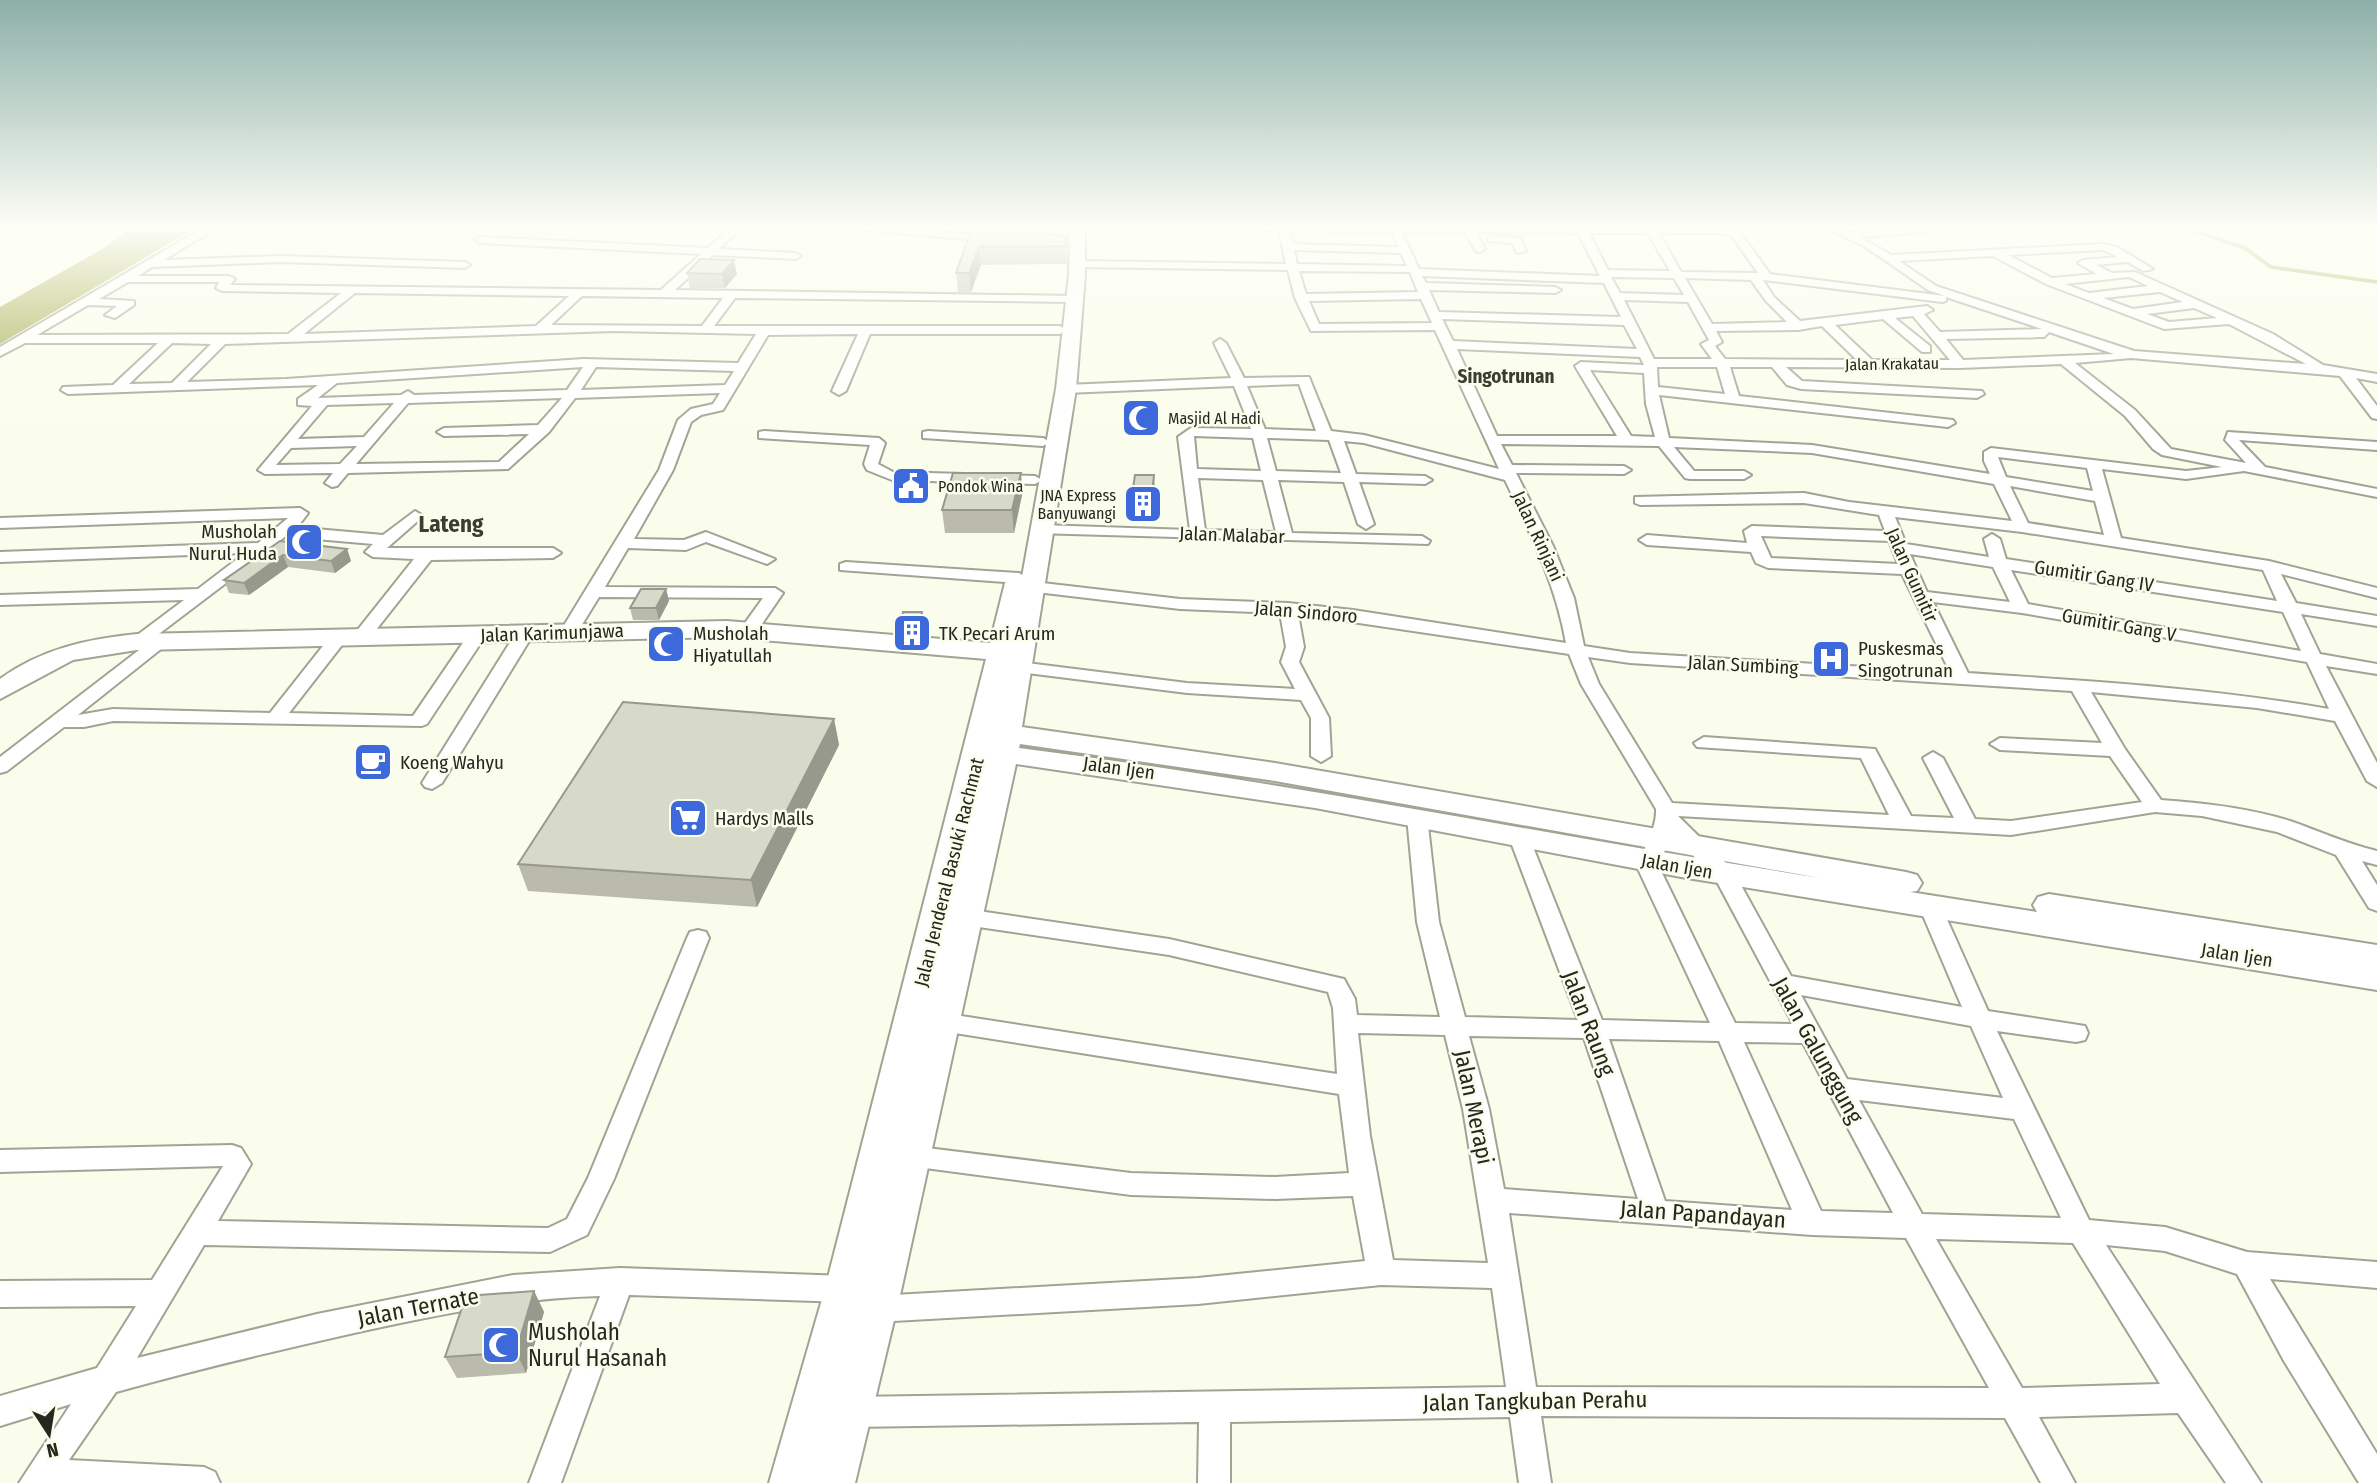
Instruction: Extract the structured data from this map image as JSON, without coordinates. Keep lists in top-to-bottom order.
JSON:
{
  "streets": {
    "main road": ["Jalan Karimunjawa", "Jalan Ijen", "Jalan Jenderal Basuki Rachmat"],
    "street": [
      "Jalan Krakatau",
      "Jalan Malabar",
      "Jalan Rinjani",
      "Jalan Gumitir",
      "Gumitir Gang IV",
      "Jalan Sindoro",
      "Gumitir Gang V",
      "Jalan Sumbing",
      "Jalan Raung",
      "Jalan Galunggung",
      "Jalan Merapi",
      "Jalan Papandayan",
      "Jalan Ternate",
      "Jalan Tangkuban Perahu"
    ]
  },
  "crossings": [
    ["Jalan Malabar", "Jalan Jenderal Basuki Rachmat"],
    ["Jalan Rinjani", "Jalan Sindoro"],
    ["Jalan Rinjani", "Jalan Sumbing"],
    ["Jalan Rinjani", "Jalan Ijen"],
    ["Jalan Rinjani", "Jalan Papandayan"],
    ["Jalan Gumitir", "Gumitir Gang IV"],
    ["Jalan Gumitir", "Gumitir Gang V"],
    ["Jalan Gumitir", "Jalan Sumbing"],
    ["Jalan Sindoro", "Jalan Sumbing"],
    ["Jalan Sindoro", "Jalan Jenderal Basuki Rachmat"],
    ["Jalan Karimunjawa", "Jalan Jenderal Basuki Rachmat"],
    ["Jalan Ijen", "Jalan Jenderal Basuki Rachmat"],
    ["Jalan Ijen", "Jalan Raung"],
    ["Jalan Ijen", "Jalan Galunggung"],
    ["Jalan Ijen", "Jalan Merapi"],
    ["Jalan Jenderal Basuki Rachmat", "Jalan Ternate"],
    ["Jalan Jenderal Basuki Rachmat", "Jalan Tangkuban Perahu"],
    ["Jalan Raung", "Jalan Papandayan"],
    ["Jalan Galunggung", "Jalan Papandayan"],
    ["Jalan Merapi", "Jalan Papandayan"],
    ["Jalan Merapi", "Jalan Tangkuban Perahu"]
  ],
  "districts": ["Singotrunan", "Lateng"],
  "places": {
    "mosque": [
      "Masjid Al Hadi",
      "Musholah Nurul Huda",
      "Musholah Hiyatullah",
      "Musholah Nurul Hasanah"
    ],
    "public building": ["Pondok Wina"],
    "building": ["JNA Express Banyuwangi", "TK Pecari Arum"],
    "hospital": ["Puskesmas Singotrunan"],
    "cafe": ["Koeng Wahyu"],
    "supermarket": ["Hardys Malls"]
  },
  "north": "bottom"
}
